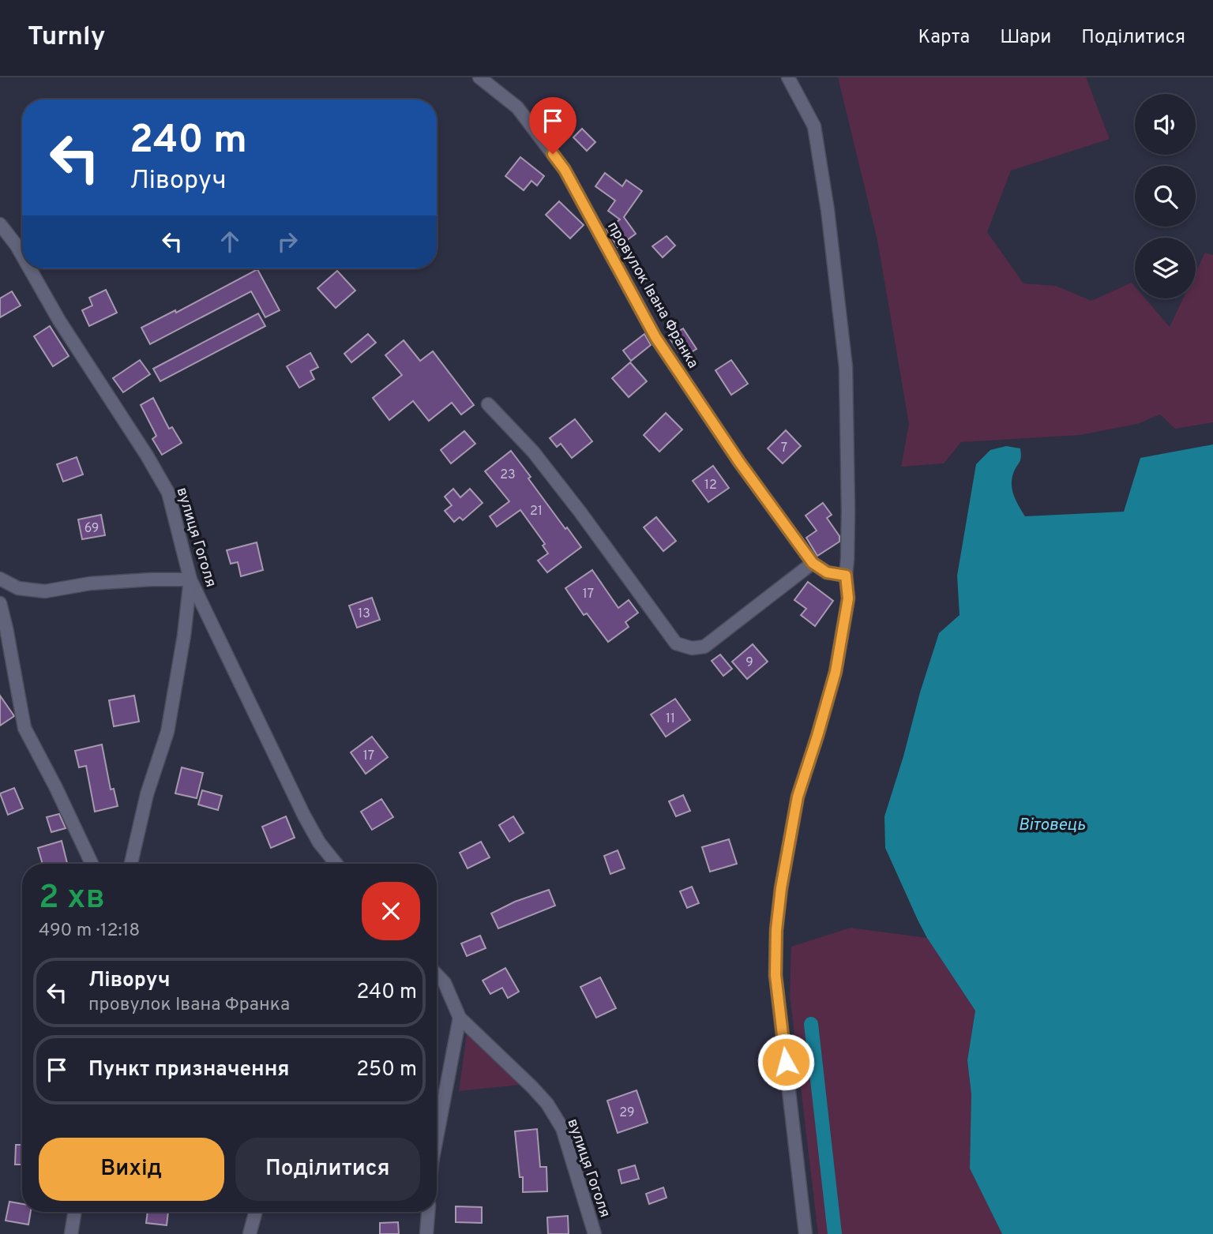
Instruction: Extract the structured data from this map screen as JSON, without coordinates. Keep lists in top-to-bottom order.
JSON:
{
  "streets": {
    "street": ["провулок Івана Франка", "вулиця Гоголя"]
  },
  "water": ["Вітовець"],
  "house_numbers": [
    "7",
    "23",
    "12",
    "21",
    "69",
    "17",
    "13",
    "9",
    "11",
    "17",
    "29"
  ],
  "page": {
    "header": "Turnly",
    "nav": ["Карта", "Шари", "Поділитися"],
    "turn": ["240 m", "Ліворуч"],
    "heading": ["2 хв", "490 m · 12:18"],
    "list": [
      {
        "name": "Ліворуч",
        "note": "провулок Івана Франка",
        "value": "240 m"
      },
      {
        "name": "Пункт призначення",
        "value": "250 m"
      }
    ],
    "buttons": ["Вихід", "Поділитися"]
  }
}
